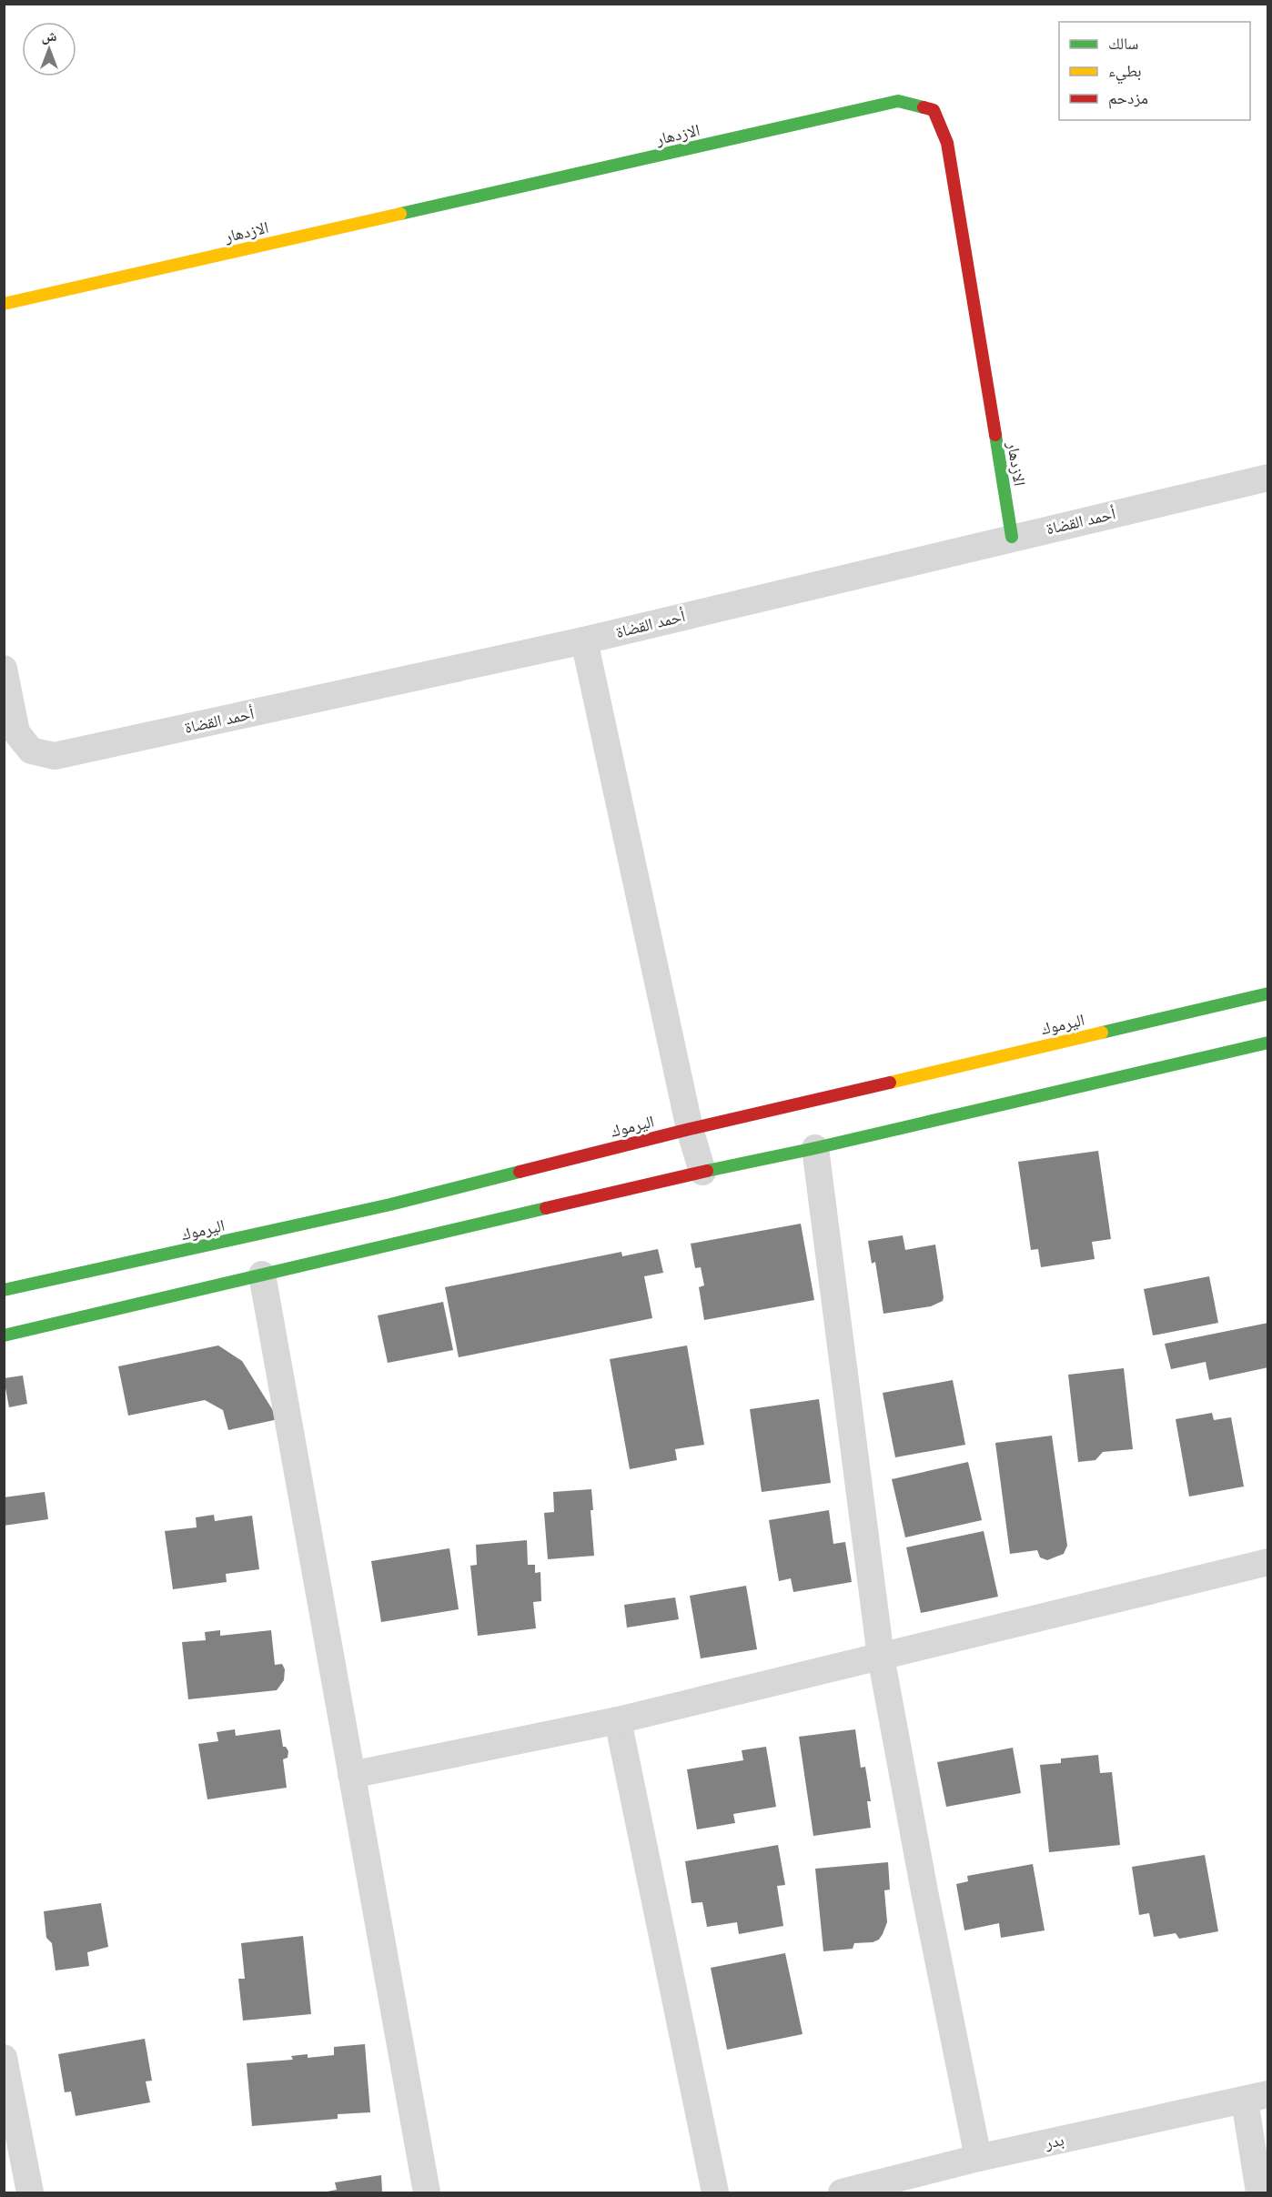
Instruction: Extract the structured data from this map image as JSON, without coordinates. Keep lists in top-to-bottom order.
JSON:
{
  "streets": {
    "street": [
      "الازدهار",
      "أحمد القضاة",
      "اليرموك",
      "بدر"
    ]
  },
  "crossings": [
    ["الازدهار", "أحمد القضاة"]
  ],
  "legend": ["سالك", "بطيء", "مزدحم"],
  "north": "top"
}
